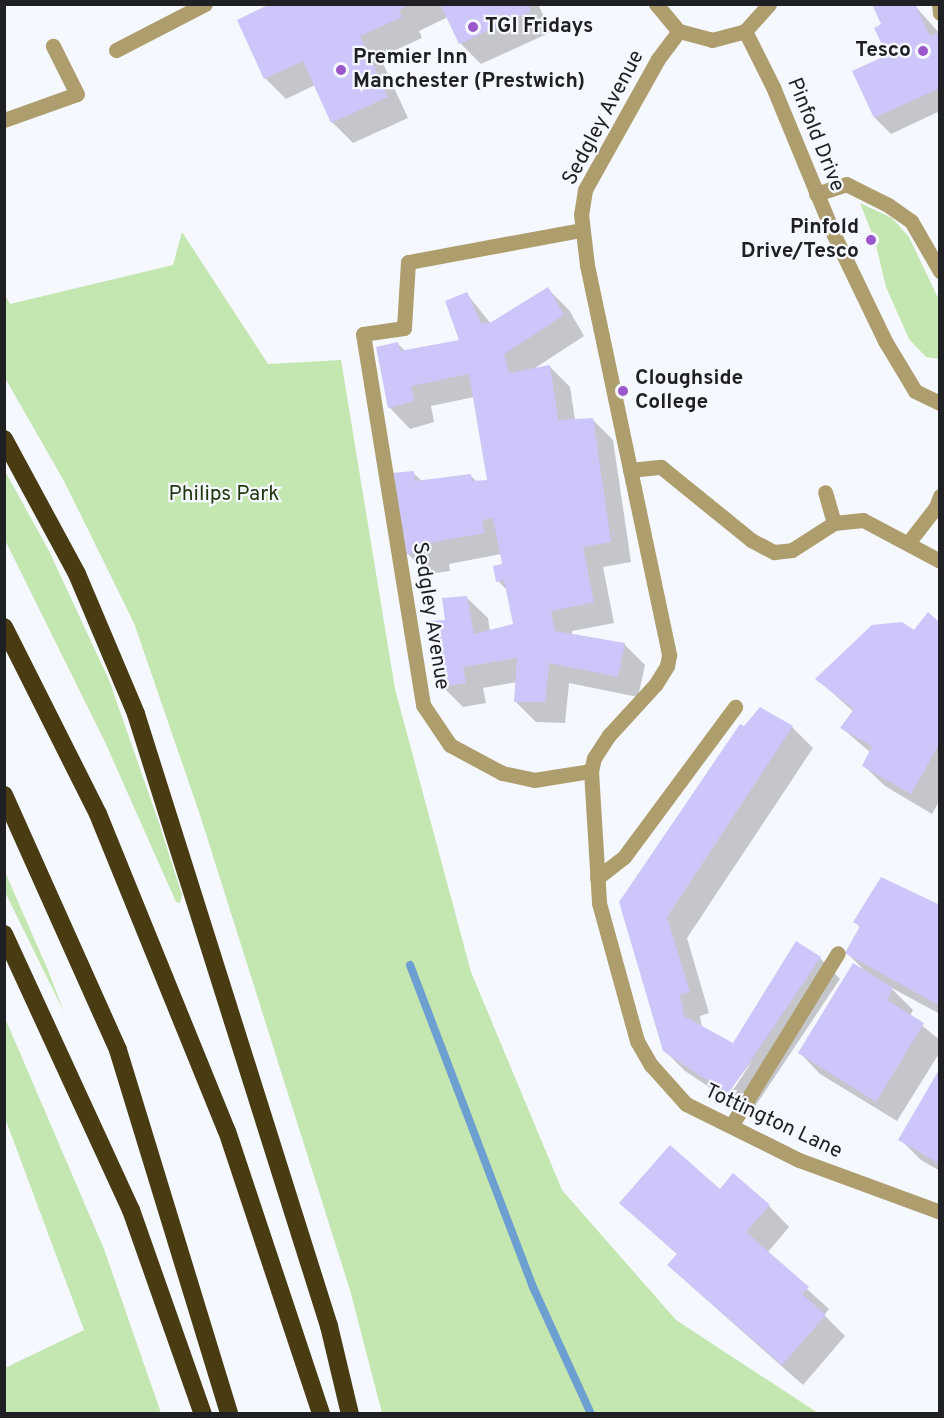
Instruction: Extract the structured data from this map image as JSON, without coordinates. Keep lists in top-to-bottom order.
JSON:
{
  "streets": {
    "street": ["Sedgley Avenue", "Pinfold Drive", "Tottington Lane"]
  },
  "crossings": [
    ["Sedgley Avenue", "Tottington Lane"]
  ],
  "parks": ["Philips Park"],
  "places": [
    "TGI Fridays",
    "Tesco",
    "Premier Inn Manchester (Prestwich)",
    "Pinfold Drive/Tesco",
    "Cloughside College"
  ]
}
